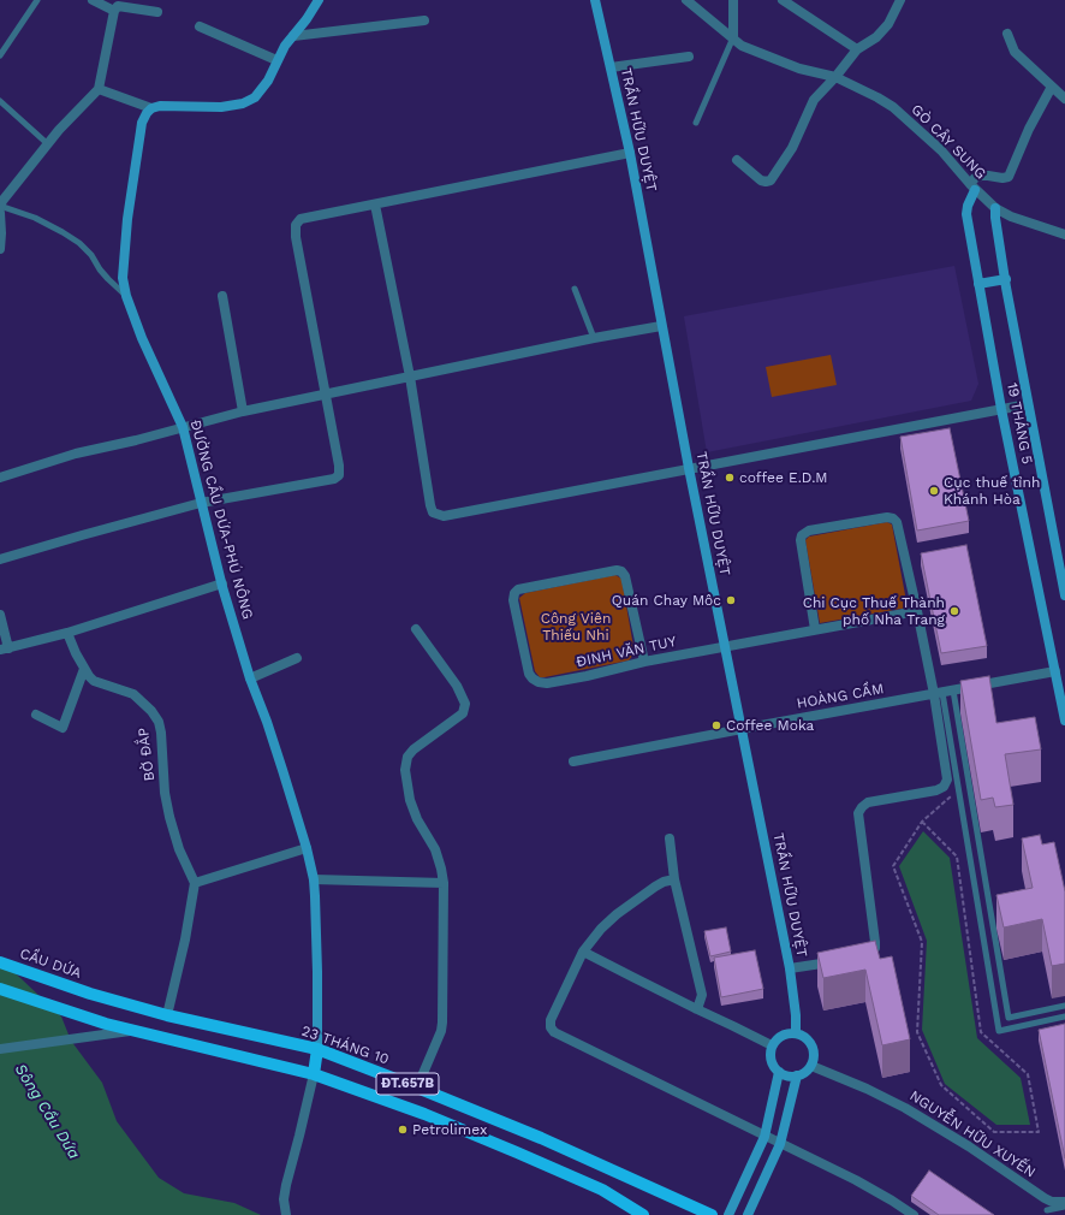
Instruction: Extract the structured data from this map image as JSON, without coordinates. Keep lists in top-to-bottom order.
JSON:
{
  "streets": {
    "main road": ["CẦU DỨA", "23 THÁNG 10", "ĐT.657B"],
    "street": [
      "TRẦN HỮU DUYỆT",
      "GÒ CÂY SUNG",
      "19 THÁNG 5",
      "ĐƯỜNG CẦU DỨA-PHÚ NÔNG",
      "ĐINH VĂN TUY",
      "HOÀNG CẦM",
      "BỜ ĐẮP",
      "NGUYỄN HỮU XUYẾN"
    ]
  },
  "crossings": [
    ["TRẦN HỮU DUYỆT", "ĐINH VĂN TUY"],
    ["TRẦN HỮU DUYỆT", "HOÀNG CẦM"],
    ["TRẦN HỮU DUYỆT", "NGUYỄN HỮU XUYẾN"],
    ["GÒ CÂY SUNG", "19 THÁNG 5"],
    ["19 THÁNG 5", "HOÀNG CẦM"],
    ["ĐƯỜNG CẦU DỨA-PHÚ NÔNG", "23 THÁNG 10"],
    ["CẦU DỨA", "23 THÁNG 10"]
  ],
  "water": ["Sông Cầu Dứa"],
  "parks": ["Công Viên Thiếu Nhi"],
  "places": [
    "coffee E.D.M",
    "Cục thuế tỉnh Khánh Hòa",
    "Quán Chay Môc",
    "Chi Cục Thuế Thành phố Nha Trang",
    "Coffee Moka",
    "Petrolimex"
  ]
}
